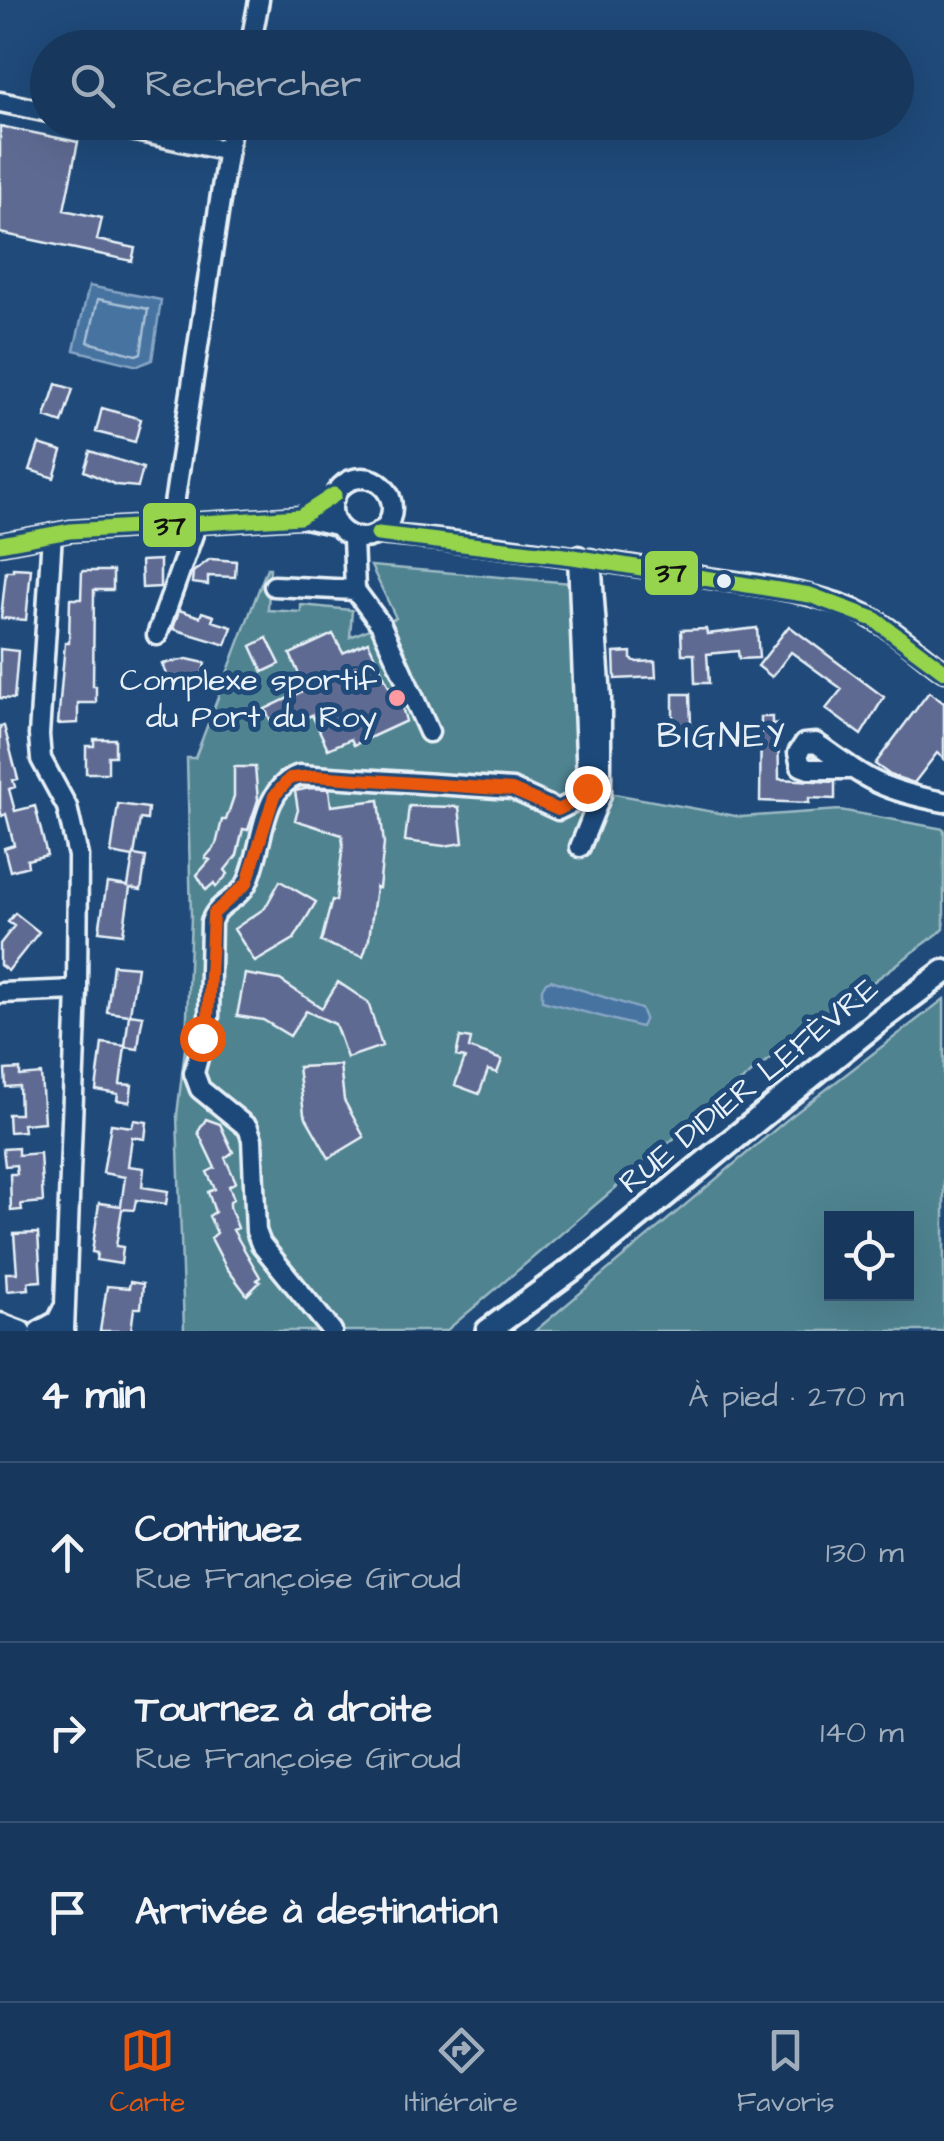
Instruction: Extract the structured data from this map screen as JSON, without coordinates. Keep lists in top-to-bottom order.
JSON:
{
  "streets": {
    "main road": ["RUE DIDIER LEFÈVRE"]
  },
  "districts": ["BIGNEY"],
  "places": ["Complexe sportif du Port du Roy"],
  "lines": ["transit line 37"],
  "page": {
    "search": "Rechercher",
    "heading": ["4 min", "À pied · 270 m"],
    "list": [
      ["Continuez", "Rue Françoise Giroud", "130 m"],
      ["Tournez à droite", "Rue Françoise Giroud", "140 m"],
      "Arrivée à destination"
    ],
    "nav": ["Carte", "Itinéraire", "Favoris"]
  }
}
